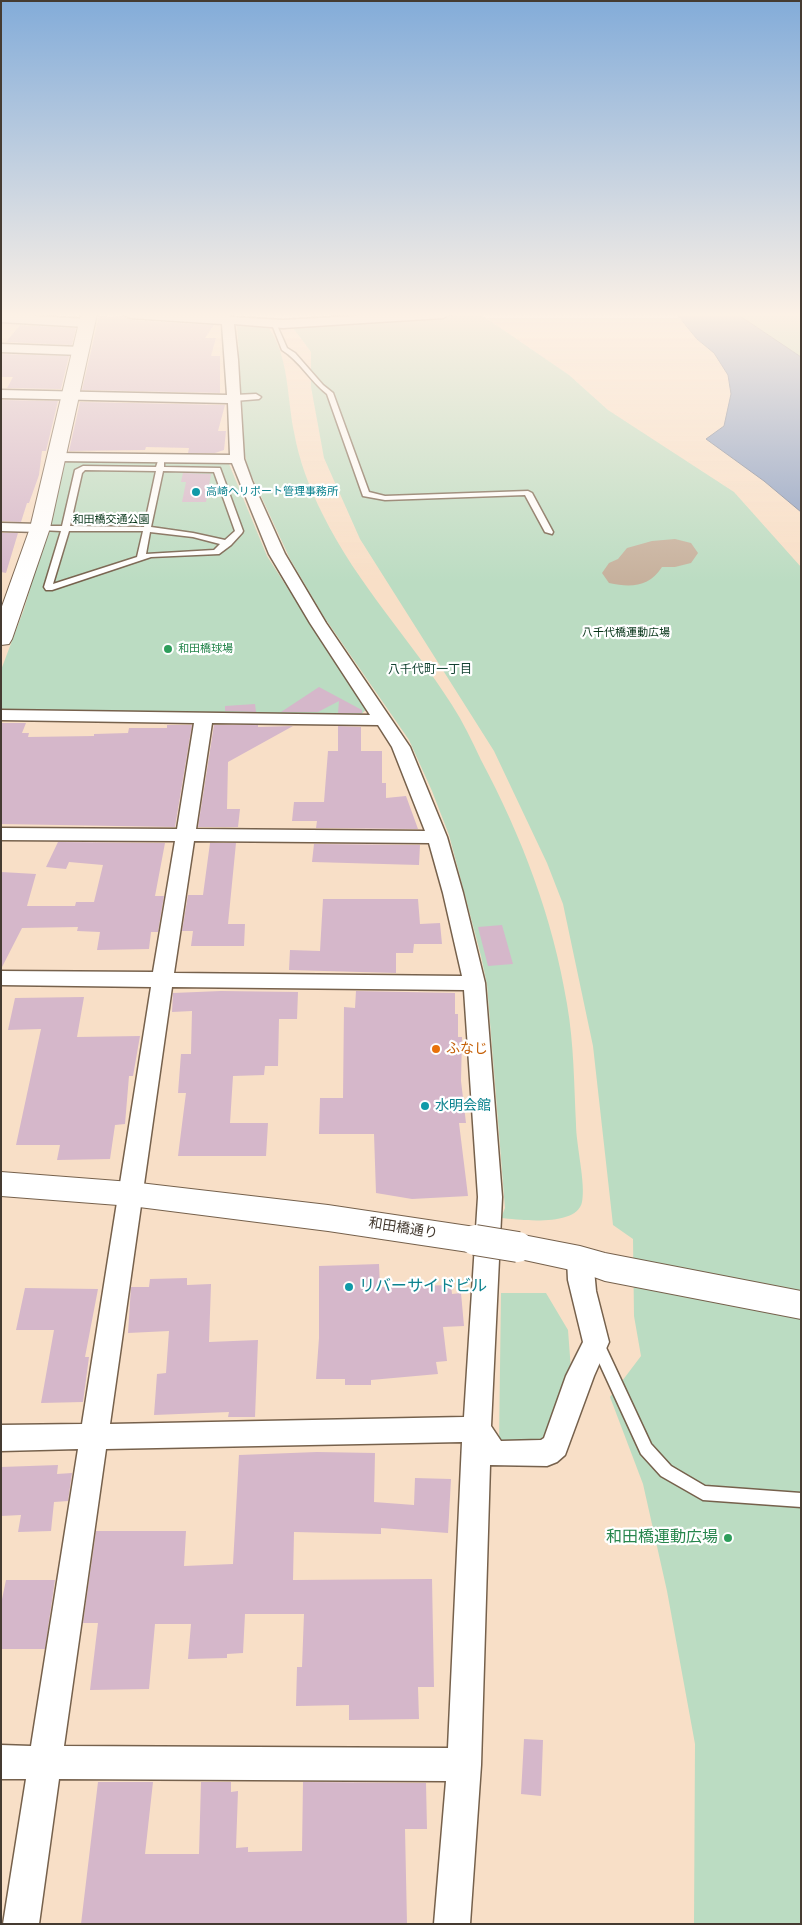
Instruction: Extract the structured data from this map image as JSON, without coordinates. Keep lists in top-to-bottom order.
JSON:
{
  "streets": {
    "street": ["和田橋通り"]
  },
  "districts": ["八千代町一丁目"],
  "parks": ["和田橋交通公園", "八千代橋運動広場"],
  "places": [
    "高崎ヘリポート管理事務所",
    "和田橋球場",
    "ふなじ",
    "水明会館",
    "リバーサイドビル",
    "和田橋運動広場"
  ]
}
